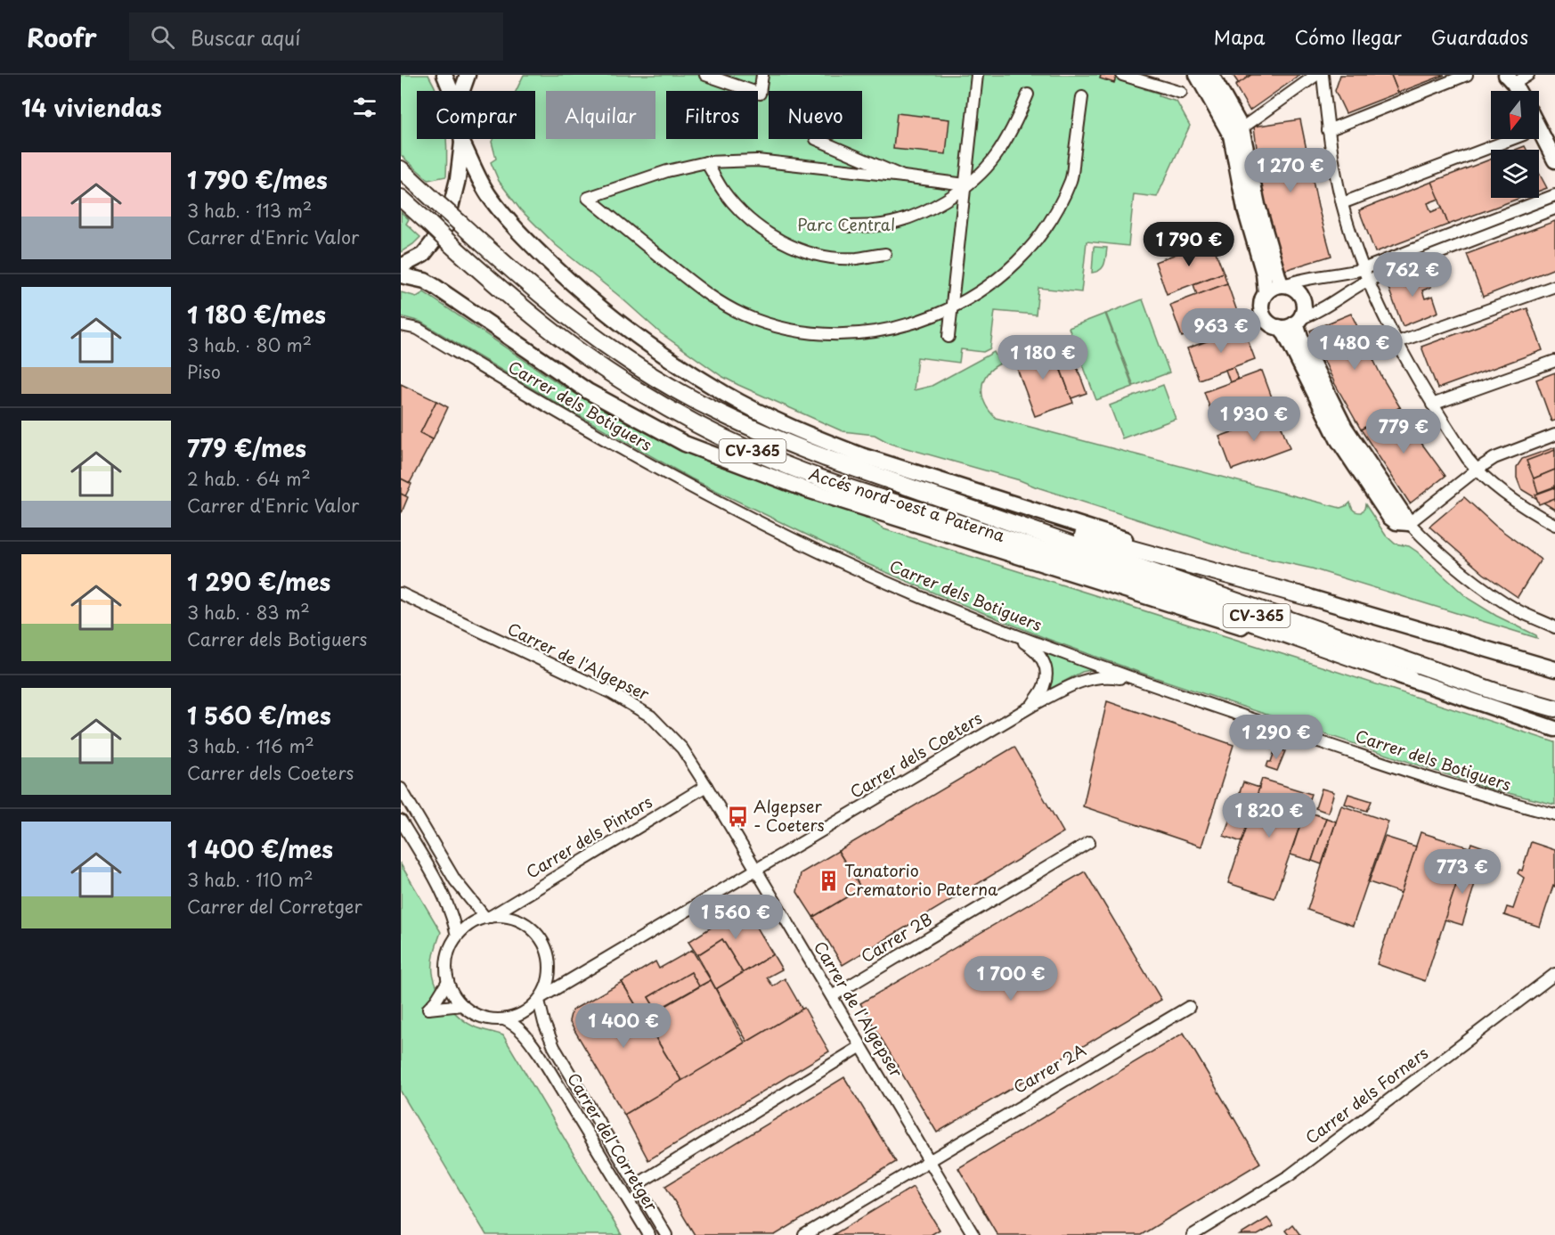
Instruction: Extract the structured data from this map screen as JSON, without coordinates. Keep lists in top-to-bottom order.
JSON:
{
  "streets": {
    "main road": ["CV-365", "Accés nord-oest a Paterna"],
    "street": [
      "Carrer dels Botiguers",
      "Carrer de l'Algepser",
      "Carrer dels Coeters",
      "Carrer dels Pintors",
      "Carrer 2B",
      "Carrer 2A",
      "Carrer dels Forners",
      "Carrer del Corretger"
    ]
  },
  "crossings": [
    ["Carrer dels Botiguers", "Carrer dels Coeters"],
    ["Carrer de l'Algepser", "Carrer dels Coeters"],
    ["Carrer de l'Algepser", "Carrer dels Pintors"],
    ["Carrer de l'Algepser", "Carrer 2B"],
    ["Carrer de l'Algepser", "Carrer 2A"],
    ["Carrer dels Coeters", "Carrer dels Pintors"],
    ["Carrer dels Coeters", "Carrer del Corretger"],
    ["Carrer dels Pintors", "Carrer del Corretger"]
  ],
  "parks": ["Parc Central"],
  "places": {
    "bus stop": ["Algepser - Coeters"],
    "building": ["Tanatorio Crematorio Paterna"]
  },
  "north": "bottom",
  "page": {
    "header": "Roofr",
    "search": "Buscar aquí",
    "nav": ["Mapa", "Cómo llegar", "Guardados"],
    "heading": "14 viviendas",
    "chip": [
      "Comprar",
      "Alquilar",
      "Filtros",
      "Nuevo"
    ],
    "list": [
      {
        "name": "1 790 €/mes",
        "note": "3 hab. · 113 m² · Carrer d'Enric Valor"
      },
      {
        "name": "1 180 €/mes",
        "note": "3 hab. · 80 m² · Piso"
      },
      {
        "name": "779 €/mes",
        "note": "2 hab. · 64 m² · Carrer d'Enric Valor"
      },
      {
        "name": "1 290 €/mes",
        "note": "3 hab. · 83 m² · Carrer dels Botiguers"
      },
      {
        "name": "1 560 €/mes",
        "note": "3 hab. · 116 m² · Carrer dels Coeters"
      },
      {
        "name": "1 400 €/mes",
        "note": "3 hab. · 110 m² · Carrer del Corretger"
      }
    ],
    "price": [
      "1 270 €",
      "1 790 €",
      "762 €",
      "963 €",
      "1 480 €",
      "1 180 €",
      "1 930 €",
      "779 €",
      "1 290 €",
      "1 820 €",
      "773 €",
      "1 560 €",
      "1 700 €",
      "1 400 €"
    ]
  }
}
